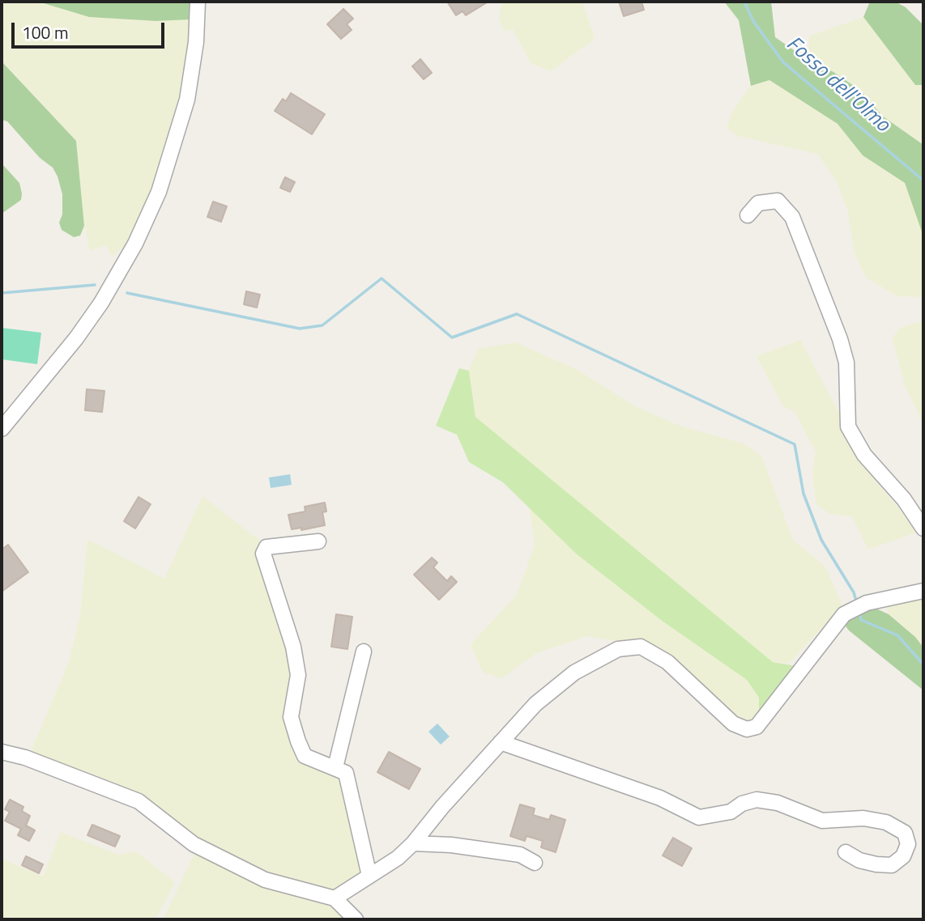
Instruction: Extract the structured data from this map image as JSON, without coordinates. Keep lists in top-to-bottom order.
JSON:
{
  "water": ["Fosso dell'Olmo"],
  "scale_bar": "100 m"
}
